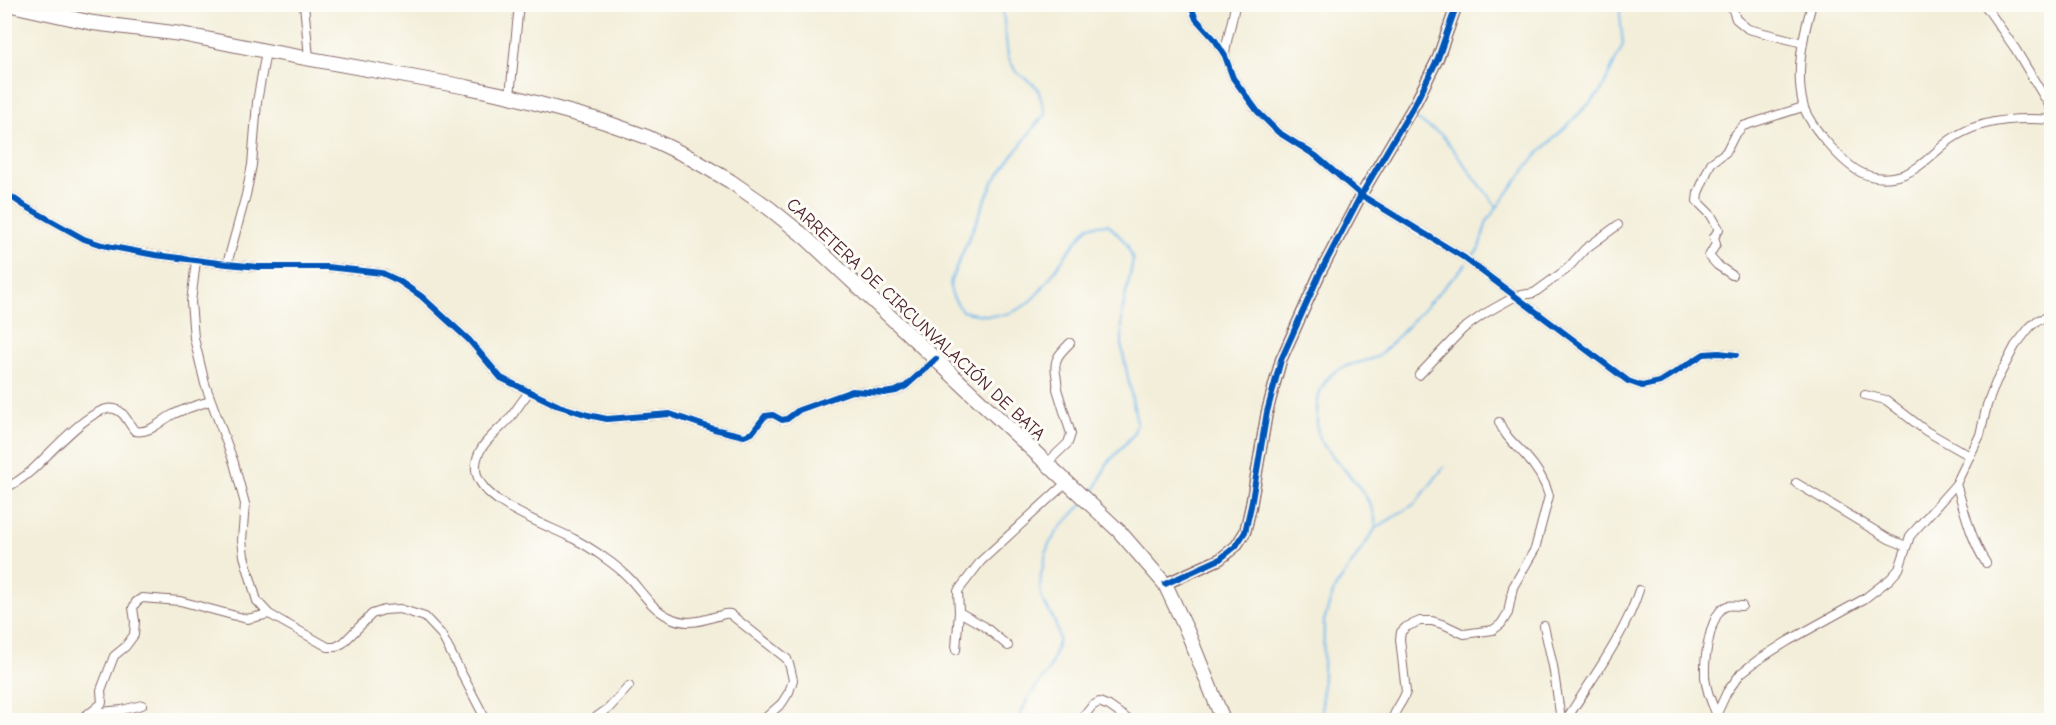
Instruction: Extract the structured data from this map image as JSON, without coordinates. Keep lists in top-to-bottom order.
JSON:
{
  "streets": {
    "main road": ["CARRETERA DE CIRCUNVALACIÓN DE BATA"]
  }
}
